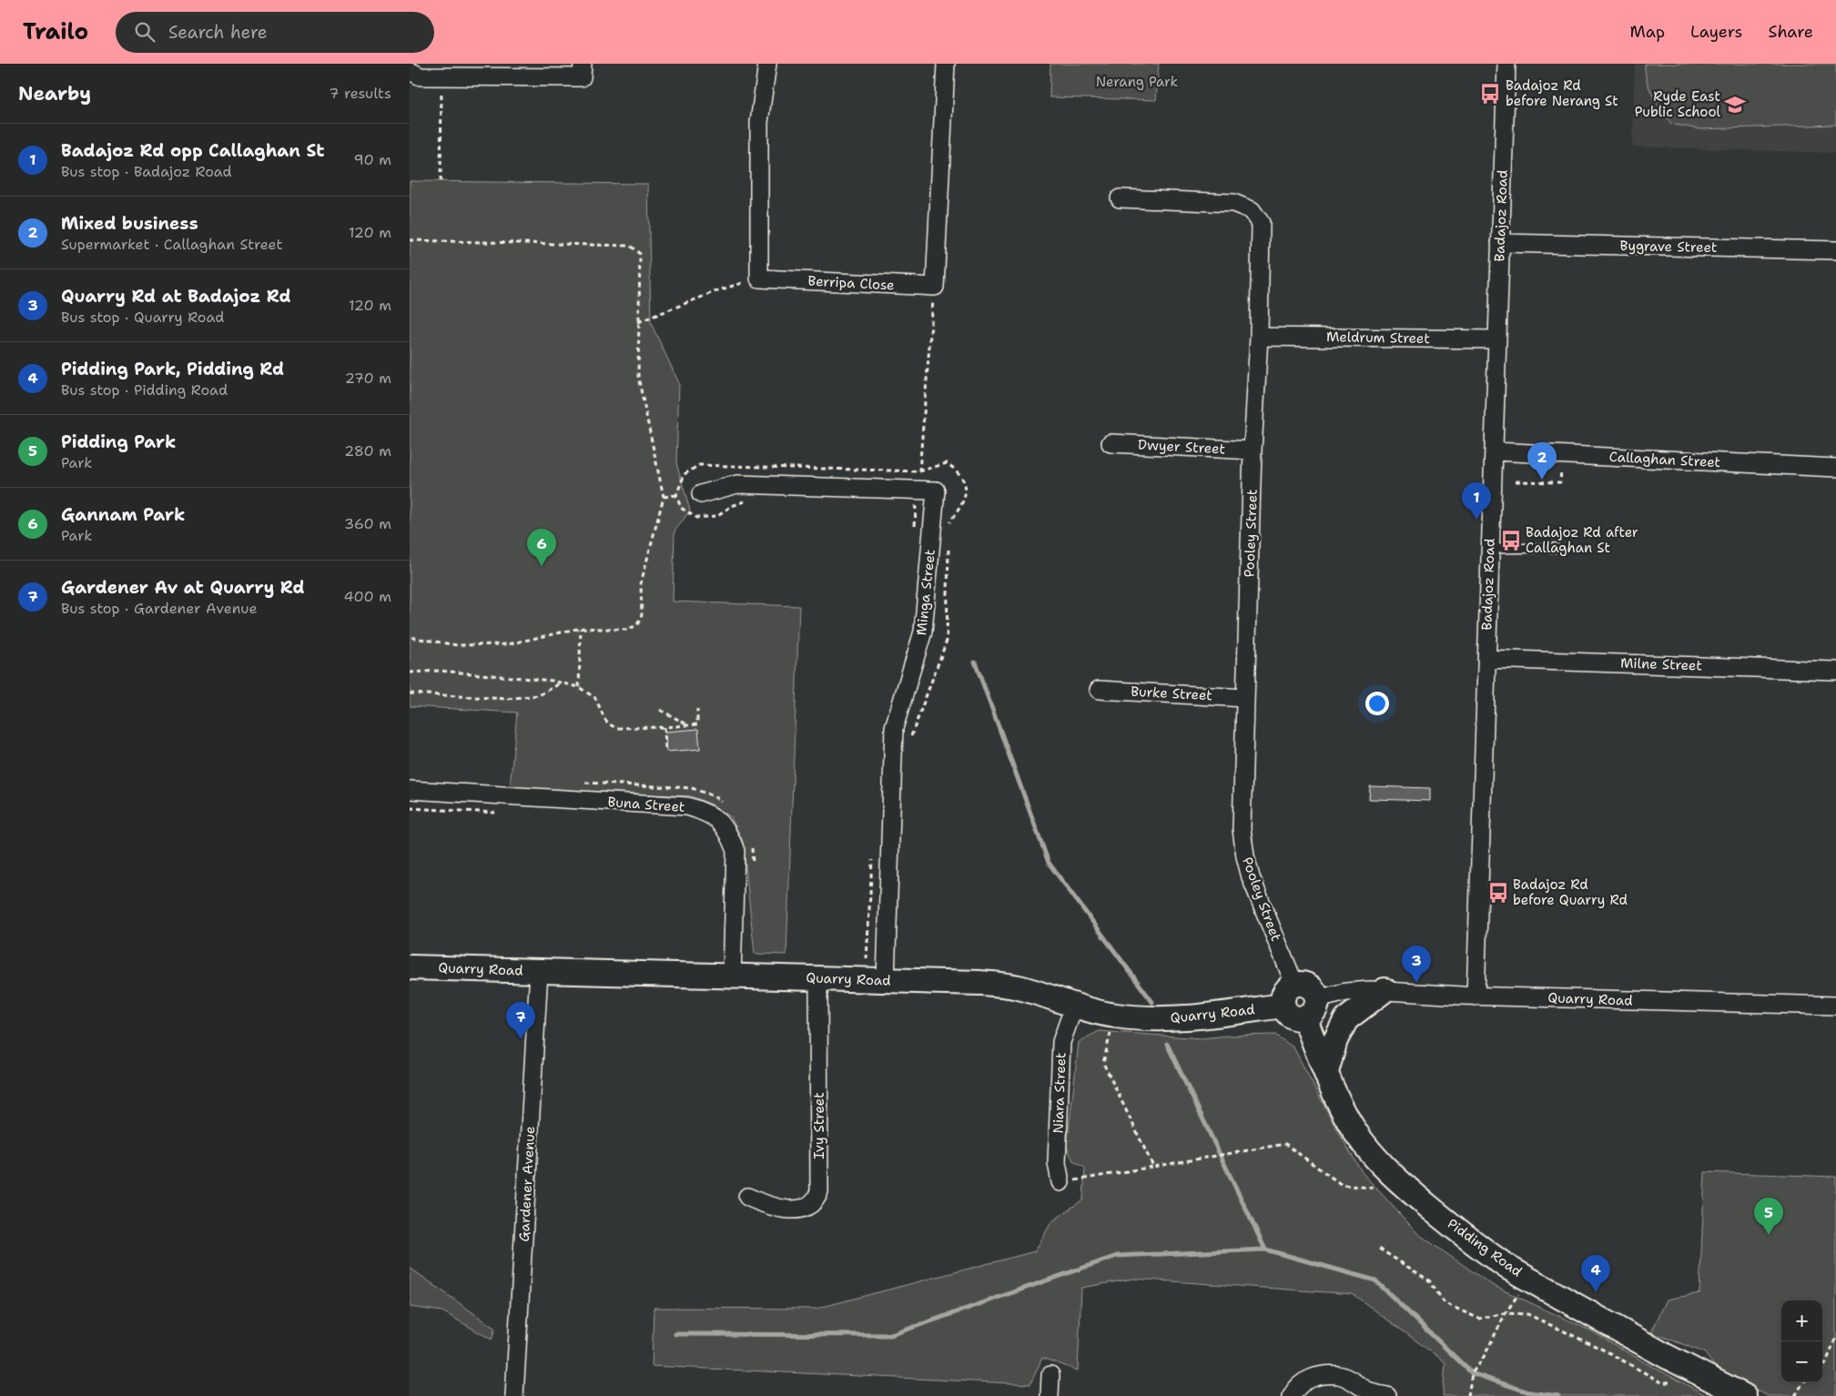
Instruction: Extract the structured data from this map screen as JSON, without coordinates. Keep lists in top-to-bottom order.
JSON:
{
  "streets": {
    "street": [
      "Badajoz Road",
      "Bygrave Street",
      "Berripa Close",
      "Meldrum Street",
      "Dwyer Street",
      "Callaghan Street",
      "Pooley Street",
      "Minga Street",
      "Milne Street",
      "Burke Street",
      "Buna Street",
      "Quarry Road",
      "Niara Street",
      "Ivy Street",
      "Gardener Avenue",
      "Pidding Road"
    ]
  },
  "crossings": [
    ["Badajoz Road", "Bygrave Street"],
    ["Badajoz Road", "Meldrum Street"],
    ["Badajoz Road", "Callaghan Street"],
    ["Badajoz Road", "Milne Street"],
    ["Badajoz Road", "Quarry Road"],
    ["Meldrum Street", "Pooley Street"],
    ["Dwyer Street", "Pooley Street"],
    ["Pooley Street", "Burke Street"],
    ["Pooley Street", "Quarry Road"],
    ["Pooley Street", "Pidding Road"],
    ["Minga Street", "Quarry Road"],
    ["Buna Street", "Quarry Road"],
    ["Quarry Road", "Niara Street"],
    ["Quarry Road", "Ivy Street"],
    ["Quarry Road", "Gardener Avenue"],
    ["Quarry Road", "Pidding Road"]
  ],
  "parks": ["Nerang Park"],
  "places": {
    "bus stop": ["Badajoz Rd before Nerang St", "Badajoz Rd after Callaghan St", "Badajoz Rd before Quarry Rd"],
    "school or university": ["Ryde East Public School"]
  },
  "page": {
    "header": "Trailo",
    "search": "Search here",
    "nav": ["Map", "Layers", "Share"],
    "heading": ["Nearby", "7 results"],
    "list": [
      {
        "mark": "1",
        "name": "Badajoz Rd opp Callaghan St",
        "note": "Bus stop · Badajoz Road",
        "value": "90 m"
      },
      {
        "mark": "2",
        "name": "Mixed business",
        "note": "Supermarket · Callaghan Street",
        "value": "120 m"
      },
      {
        "mark": "3",
        "name": "Quarry Rd at Badajoz Rd",
        "note": "Bus stop · Quarry Road",
        "value": "120 m"
      },
      {
        "mark": "4",
        "name": "Pidding Park, Pidding Rd",
        "note": "Bus stop · Pidding Road",
        "value": "270 m"
      },
      {
        "mark": "5",
        "name": "Pidding Park",
        "note": "Park",
        "value": "280 m"
      },
      {
        "mark": "6",
        "name": "Gannam Park",
        "note": "Park",
        "value": "360 m"
      },
      {
        "mark": "7",
        "name": "Gardener Av at Quarry Rd",
        "note": "Bus stop · Gardener Avenue",
        "value": "400 m"
      }
    ],
    "pins": [
      "2",
      "1",
      "6",
      "3",
      "7",
      "5",
      "4"
    ],
    "map_buttons": ["+", "−"]
  }
}
